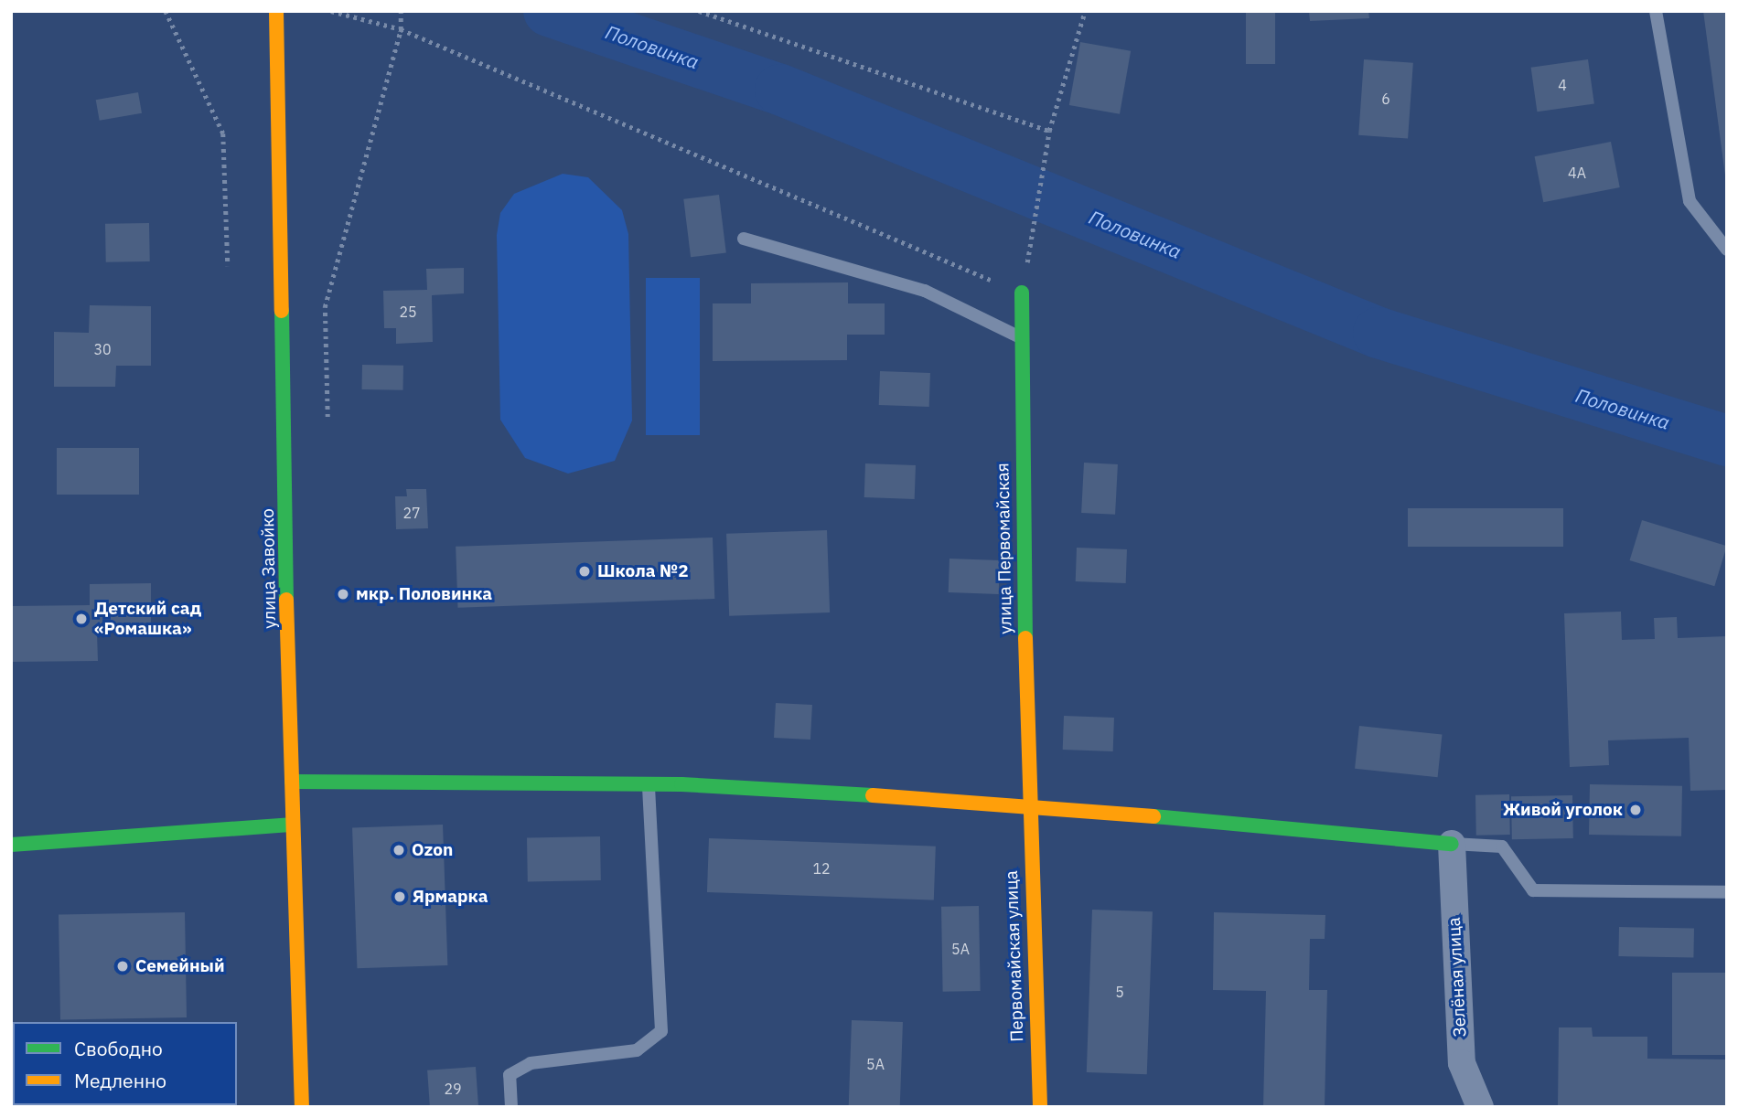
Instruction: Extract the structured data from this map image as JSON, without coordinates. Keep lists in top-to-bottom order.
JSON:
{
  "streets": {
    "street": [
      "улица Первомайская",
      "улица Завойко",
      "Первомайская улица",
      "Зелёная улица"
    ]
  },
  "crossings": [
    ["улица Первомайская", "Первомайская улица"]
  ],
  "water": ["Половинка"],
  "places": [
    "Школа №2",
    "мкр. Половинка",
    "Детский сад «Ромашка»",
    "Живой уголок",
    "Ozon",
    "Ярмарка",
    "Семейный"
  ],
  "house_numbers": [
    "4",
    "6",
    "4А",
    "25",
    "30",
    "27",
    "12",
    "5А",
    "5",
    "5А",
    "29"
  ],
  "legend": ["Свободно", "Медленно"]
}
